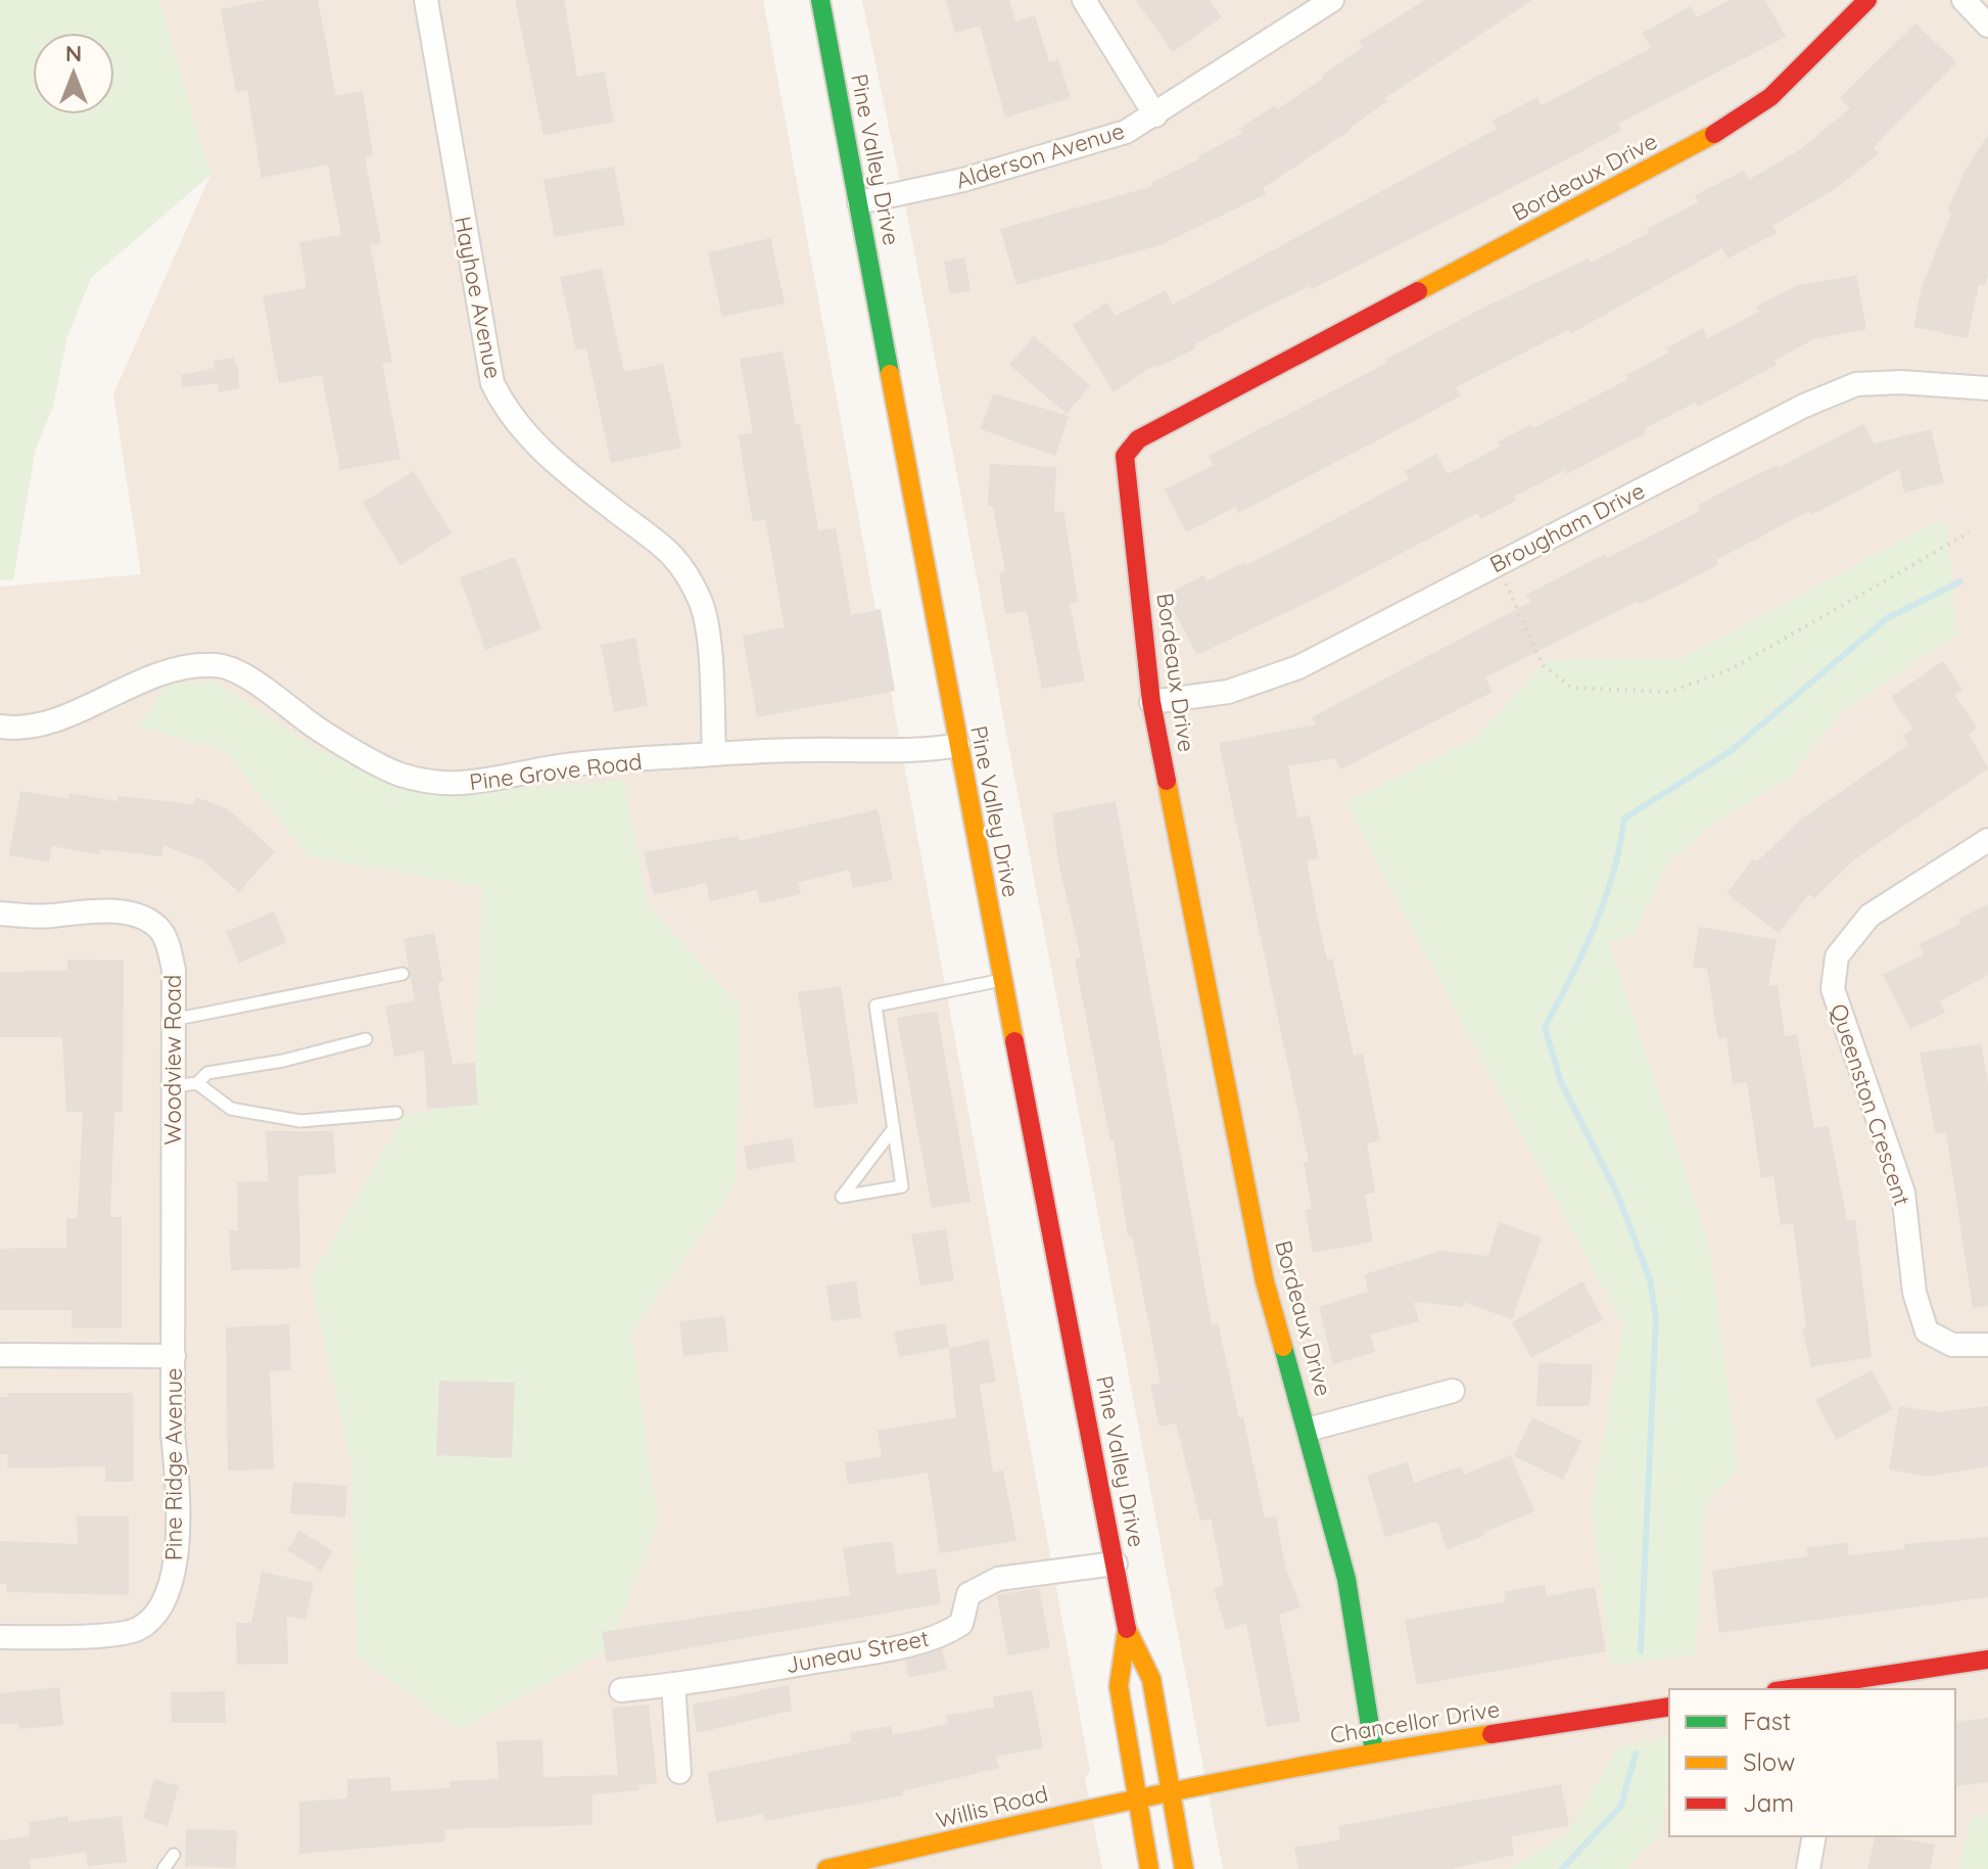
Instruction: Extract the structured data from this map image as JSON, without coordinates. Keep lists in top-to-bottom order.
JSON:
{
  "streets": {
    "street": [
      "Alderson Avenue",
      "Pine Valley Drive",
      "Bordeaux Drive",
      "Hayhoe Avenue",
      "Brougham Drive",
      "Pine Grove Road",
      "Woodview Road",
      "Queenston Crescent",
      "Pine Ridge Avenue",
      "Juneau Street",
      "Chancellor Drive",
      "Willis Road"
    ]
  },
  "crossings": [
    ["Alderson Avenue", "Pine Valley Drive"],
    ["Pine Valley Drive", "Pine Grove Road"],
    ["Pine Valley Drive", "Juneau Street"],
    ["Pine Valley Drive", "Chancellor Drive"],
    ["Pine Valley Drive", "Willis Road"],
    ["Bordeaux Drive", "Brougham Drive"],
    ["Bordeaux Drive", "Chancellor Drive"],
    ["Hayhoe Avenue", "Pine Grove Road"],
    ["Woodview Road", "Pine Ridge Avenue"],
    ["Chancellor Drive", "Willis Road"]
  ],
  "legend": ["Fast", "Slow", "Jam"],
  "north": "top"
}
